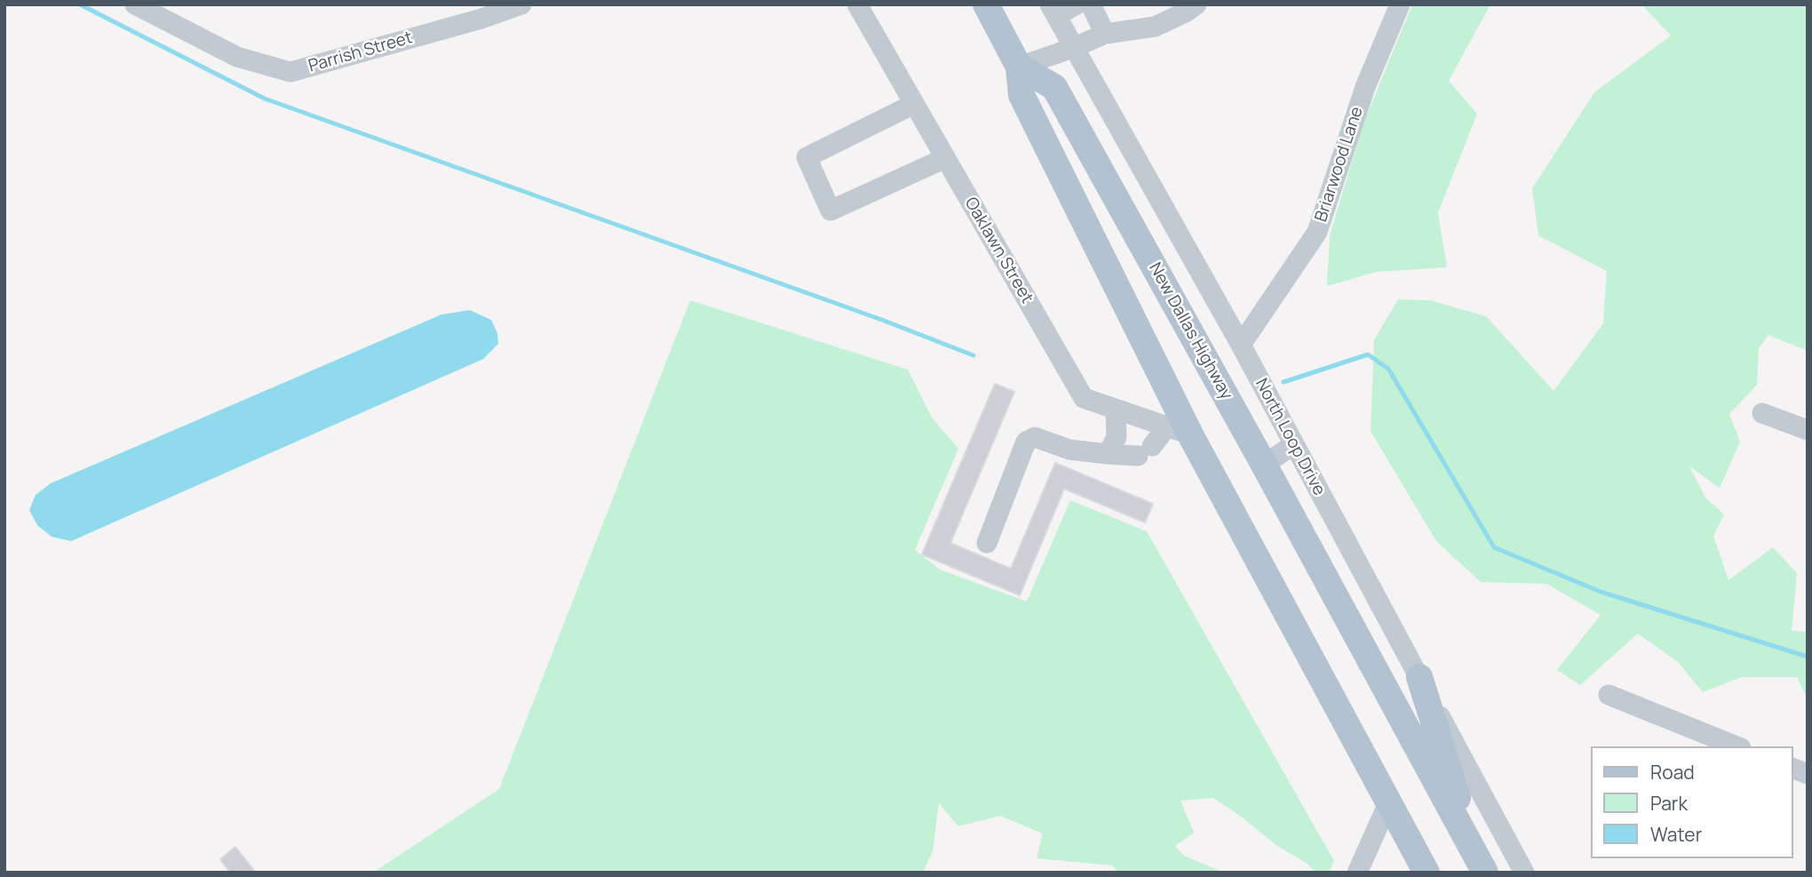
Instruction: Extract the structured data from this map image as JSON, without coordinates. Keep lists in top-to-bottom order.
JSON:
{
  "streets": {
    "main road": ["New Dallas Highway"],
    "street": [
      "Parrish Street",
      "Briarwood Lane",
      "Oaklawn Street",
      "North Loop Drive"
    ]
  },
  "crossings": [
    ["Briarwood Lane", "North Loop Drive"]
  ],
  "legend": ["Road", "Park", "Water"]
}
